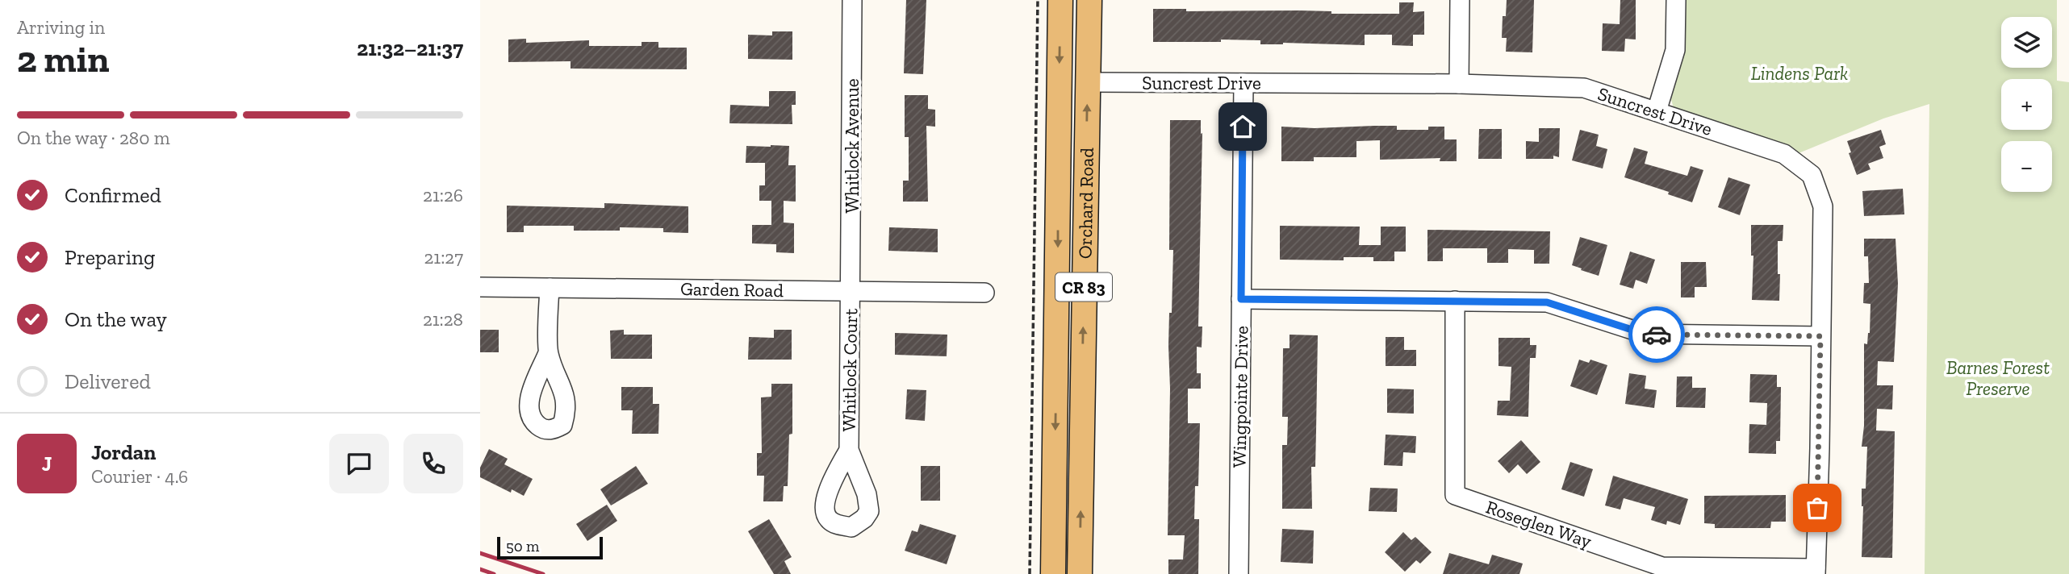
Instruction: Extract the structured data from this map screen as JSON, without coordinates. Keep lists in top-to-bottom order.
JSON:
{
  "streets": {
    "main road": ["Orchard Road", "CR 83"],
    "street": [
      "Suncrest Drive",
      "Whitlock Avenue",
      "Garden Road",
      "Whitlock Court",
      "Wingpointe Drive",
      "Roseglen Way"
    ]
  },
  "crossings": [
    ["Suncrest Drive", "Orchard Road"],
    ["Suncrest Drive", "Wingpointe Drive"],
    ["Suncrest Drive", "Roseglen Way"],
    ["Whitlock Avenue", "Garden Road"],
    ["Whitlock Avenue", "Whitlock Court"],
    ["Garden Road", "Whitlock Court"]
  ],
  "parks": ["Lindens Park", "Barnes Forest Preserve"],
  "scale_bar": "50 m",
  "page": {
    "heading": ["2 min", "Arriving in", "21:32–21:37"],
    "panel": ["Jordan", "Courier · 4.6"],
    "map_buttons": ["+", "−"],
    "bar": "On the way · 280 m",
    "list": [
      ["Confirmed", "21:26"],
      ["Preparing", "21:27"],
      ["On the way", "21:28"],
      "Delivered"
    ],
    "round": "J",
    "scale": "50 m"
  }
}
